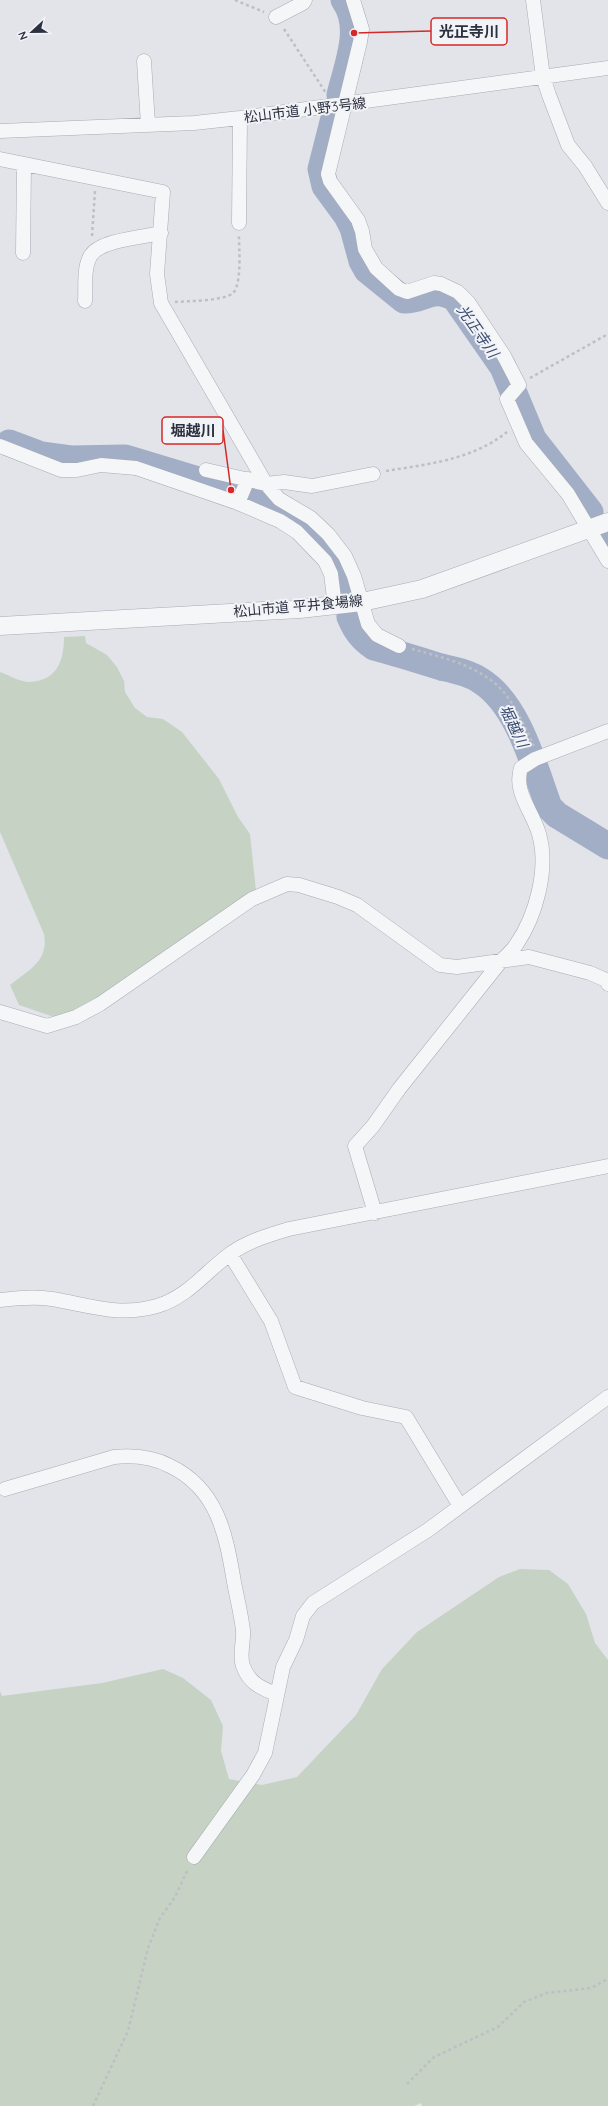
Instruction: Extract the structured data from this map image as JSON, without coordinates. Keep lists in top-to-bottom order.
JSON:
{
  "streets": {
    "street": ["松山市道 小野3号線", "松山市道 平井食場線"]
  },
  "water": ["光正寺川", "堀越川"],
  "places": ["光正寺川", "堀越川"],
  "north": "left"
}
